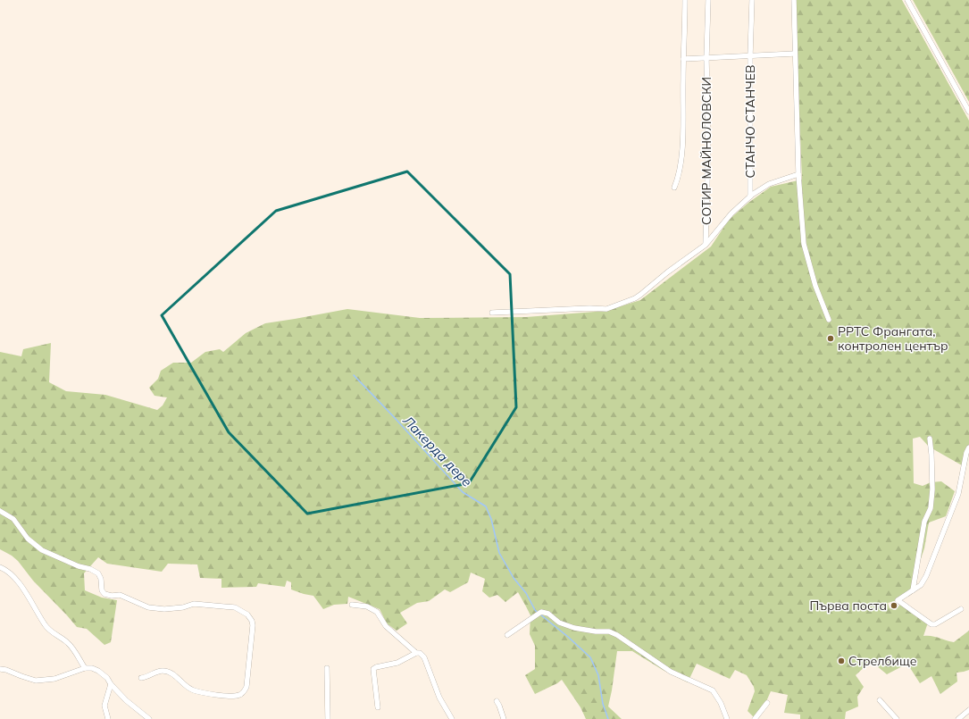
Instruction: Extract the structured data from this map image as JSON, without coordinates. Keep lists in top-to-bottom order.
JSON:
{
  "streets": {
    "street": ["СТАНЧО СТАНЧЕВ", "СОТИР МАЙНОЛОВСКИ"]
  },
  "water": ["Лакерда дере"],
  "places": ["РРТС Франгата, контролен център", "Първа поста", "Стрелбище"]
}
